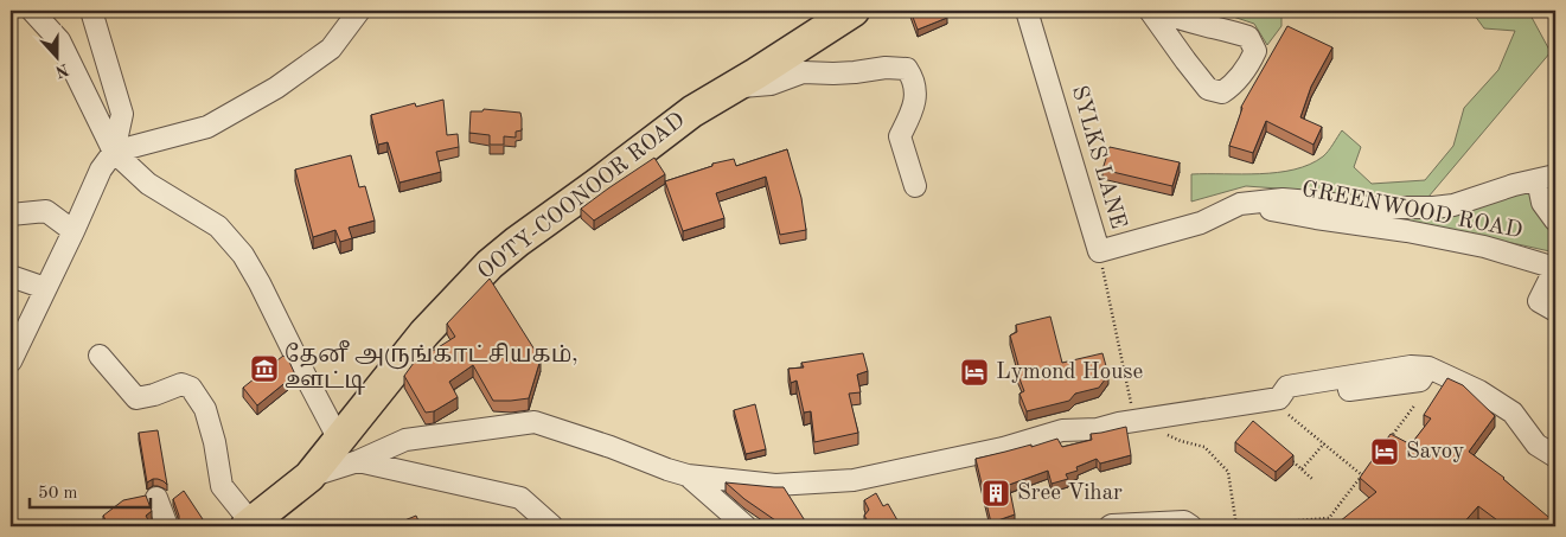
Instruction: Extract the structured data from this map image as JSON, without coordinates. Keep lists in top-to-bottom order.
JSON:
{
  "streets": {
    "highway": ["OOTY-COONOOR ROAD"],
    "street": ["SYLKS LANE", "GREENWOOD ROAD"]
  },
  "crossings": [
    ["SYLKS LANE", "GREENWOOD ROAD"]
  ],
  "places": {
    "museum": ["தேனீ அருங்காட்சியகம், ஊட்டி"],
    "hotel": ["Lymond House", "Savoy"],
    "building": ["Sree Vihar"]
  },
  "scale_bar": "50 m",
  "north": "bottom"
}
